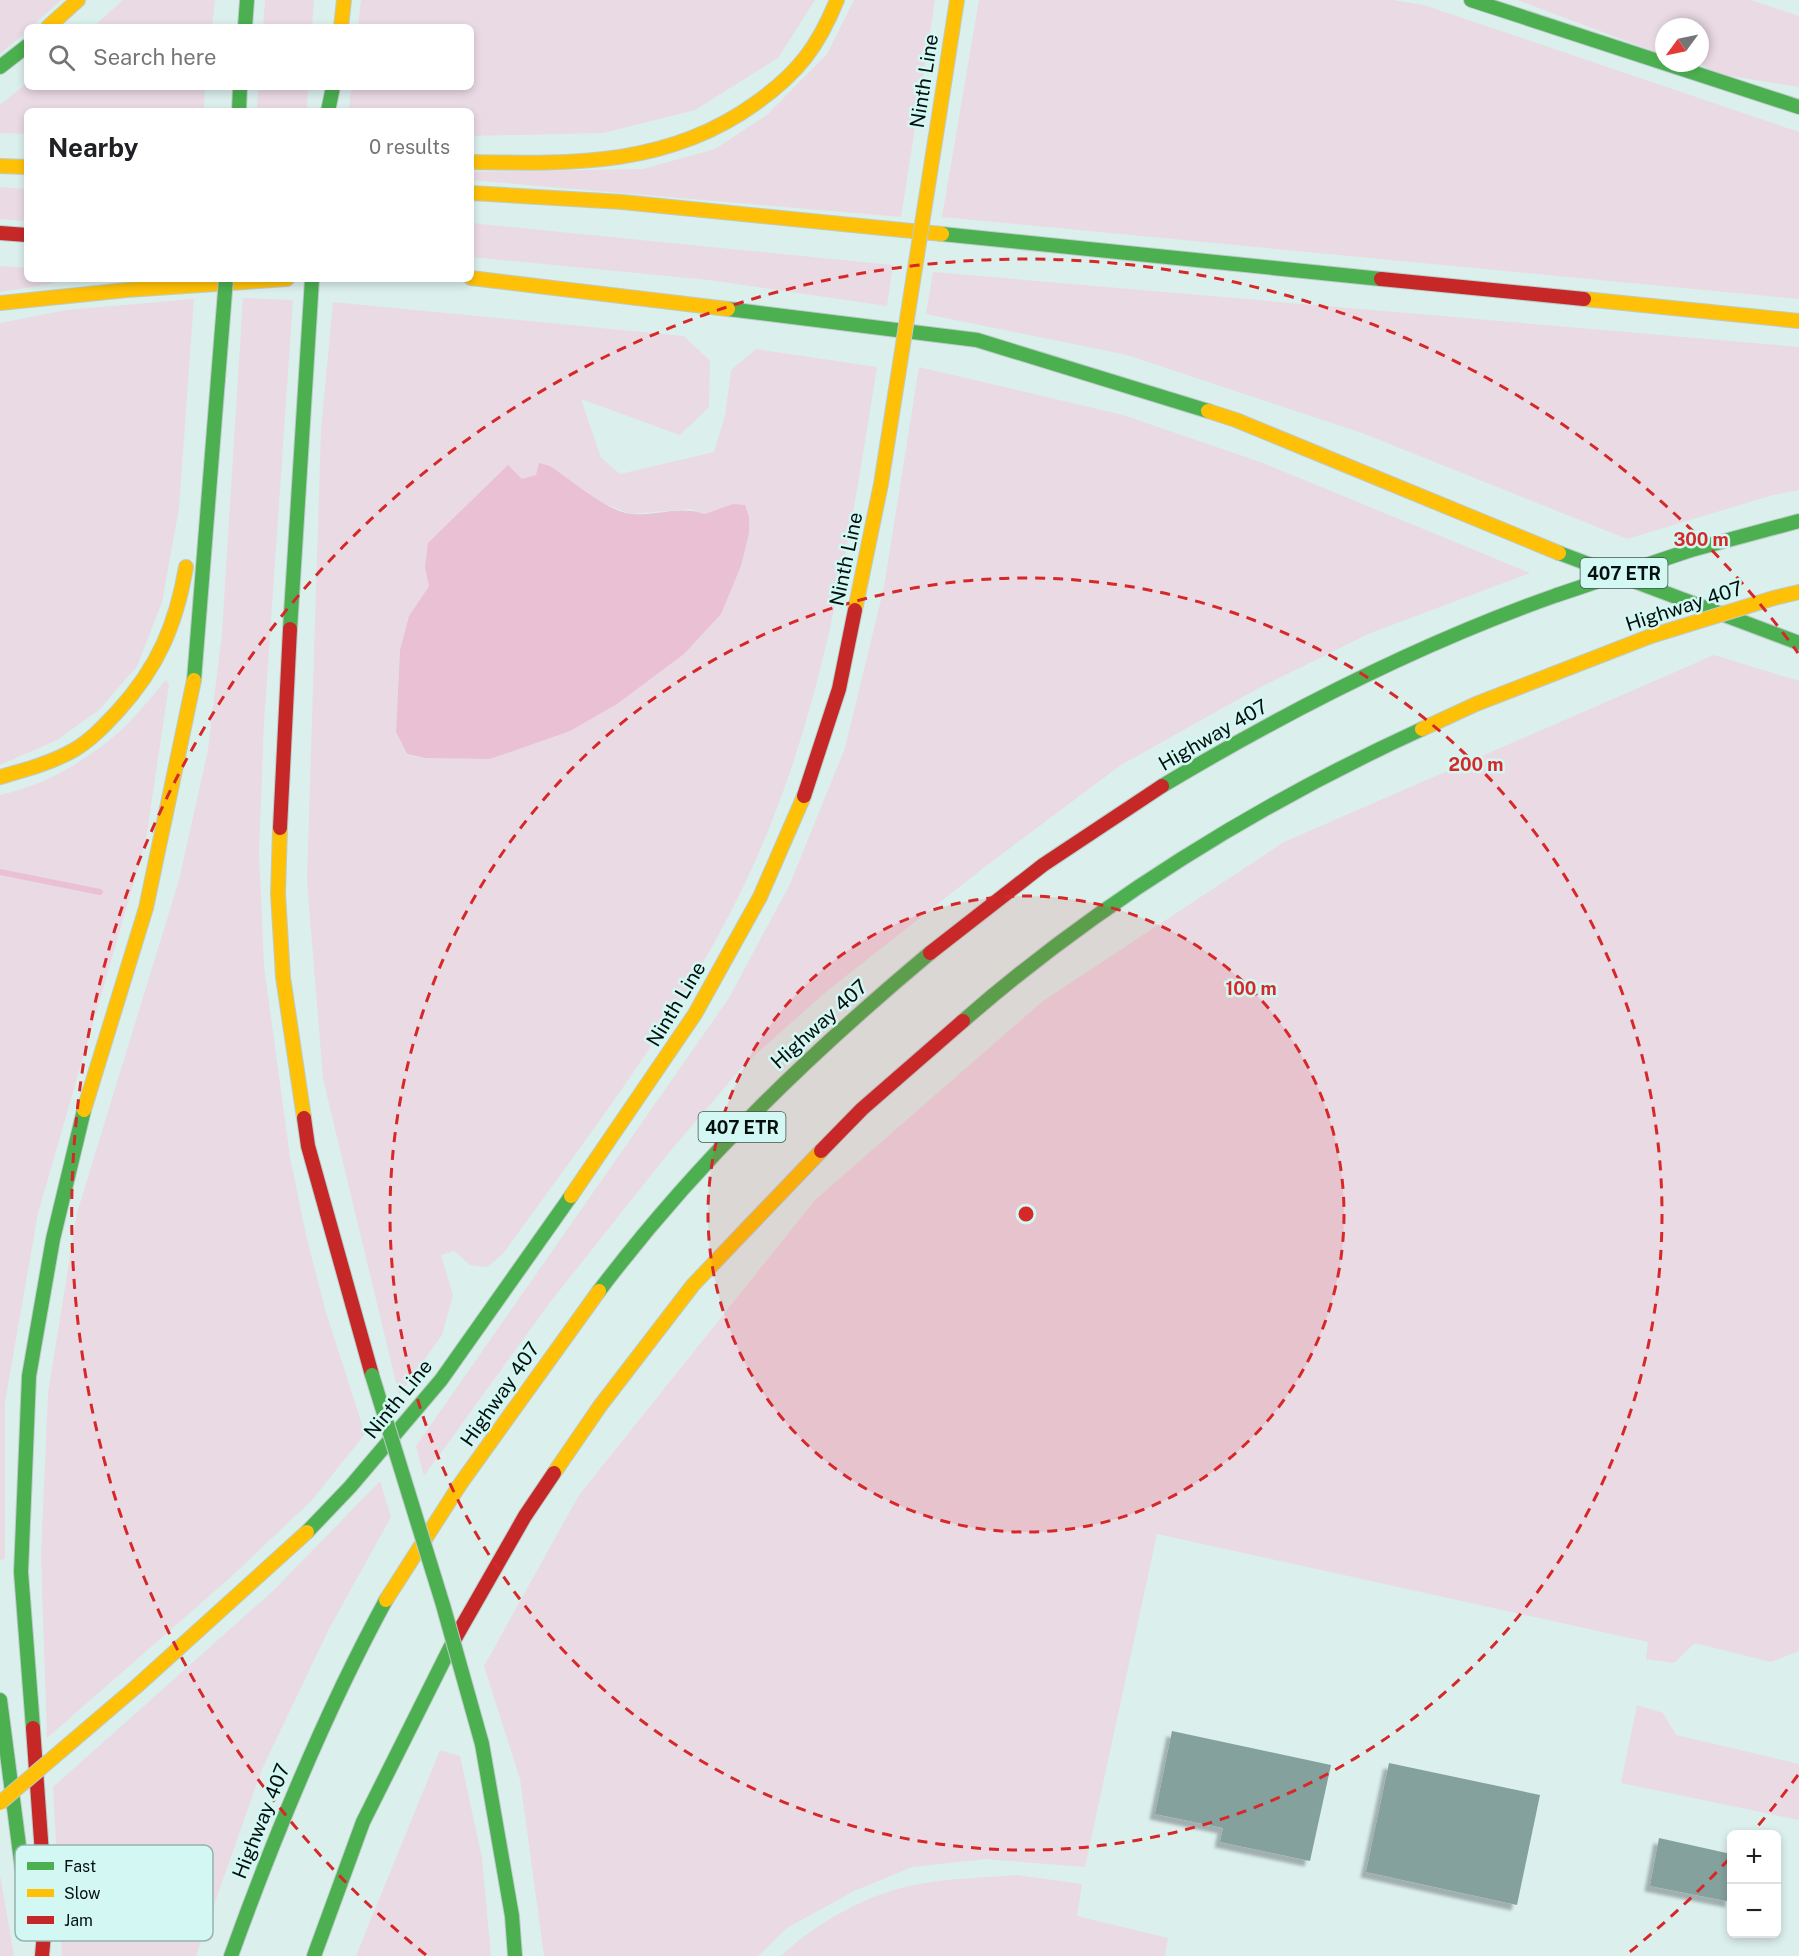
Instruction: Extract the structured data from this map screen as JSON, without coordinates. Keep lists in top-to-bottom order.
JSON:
{
  "streets": {
    "main road": ["Ninth Line", "407 ETR", "Highway 407"]
  },
  "legend": ["Fast", "Slow", "Jam"],
  "north": "bottom left",
  "page": {
    "search": "Search here",
    "heading": ["Nearby", "0 results"],
    "map_buttons": ["+", "−"]
  },
  "rings": ["300 m", "200 m", "100 m"]
}
